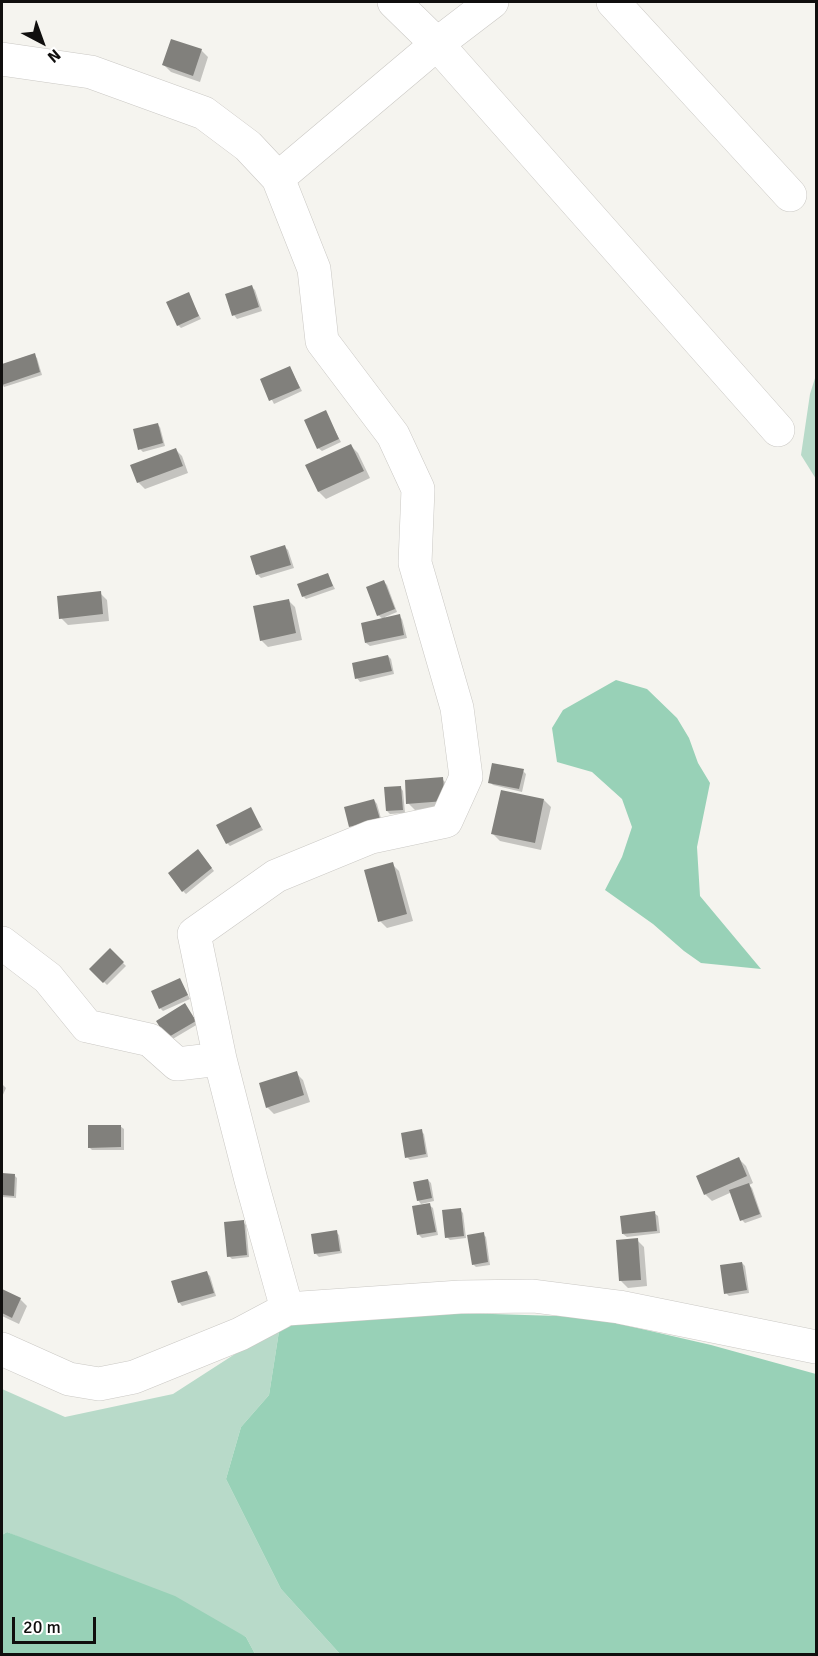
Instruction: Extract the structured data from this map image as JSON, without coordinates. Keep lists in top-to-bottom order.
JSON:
{
  "scale_bar": "20 m",
  "north": "bottom right"
}
